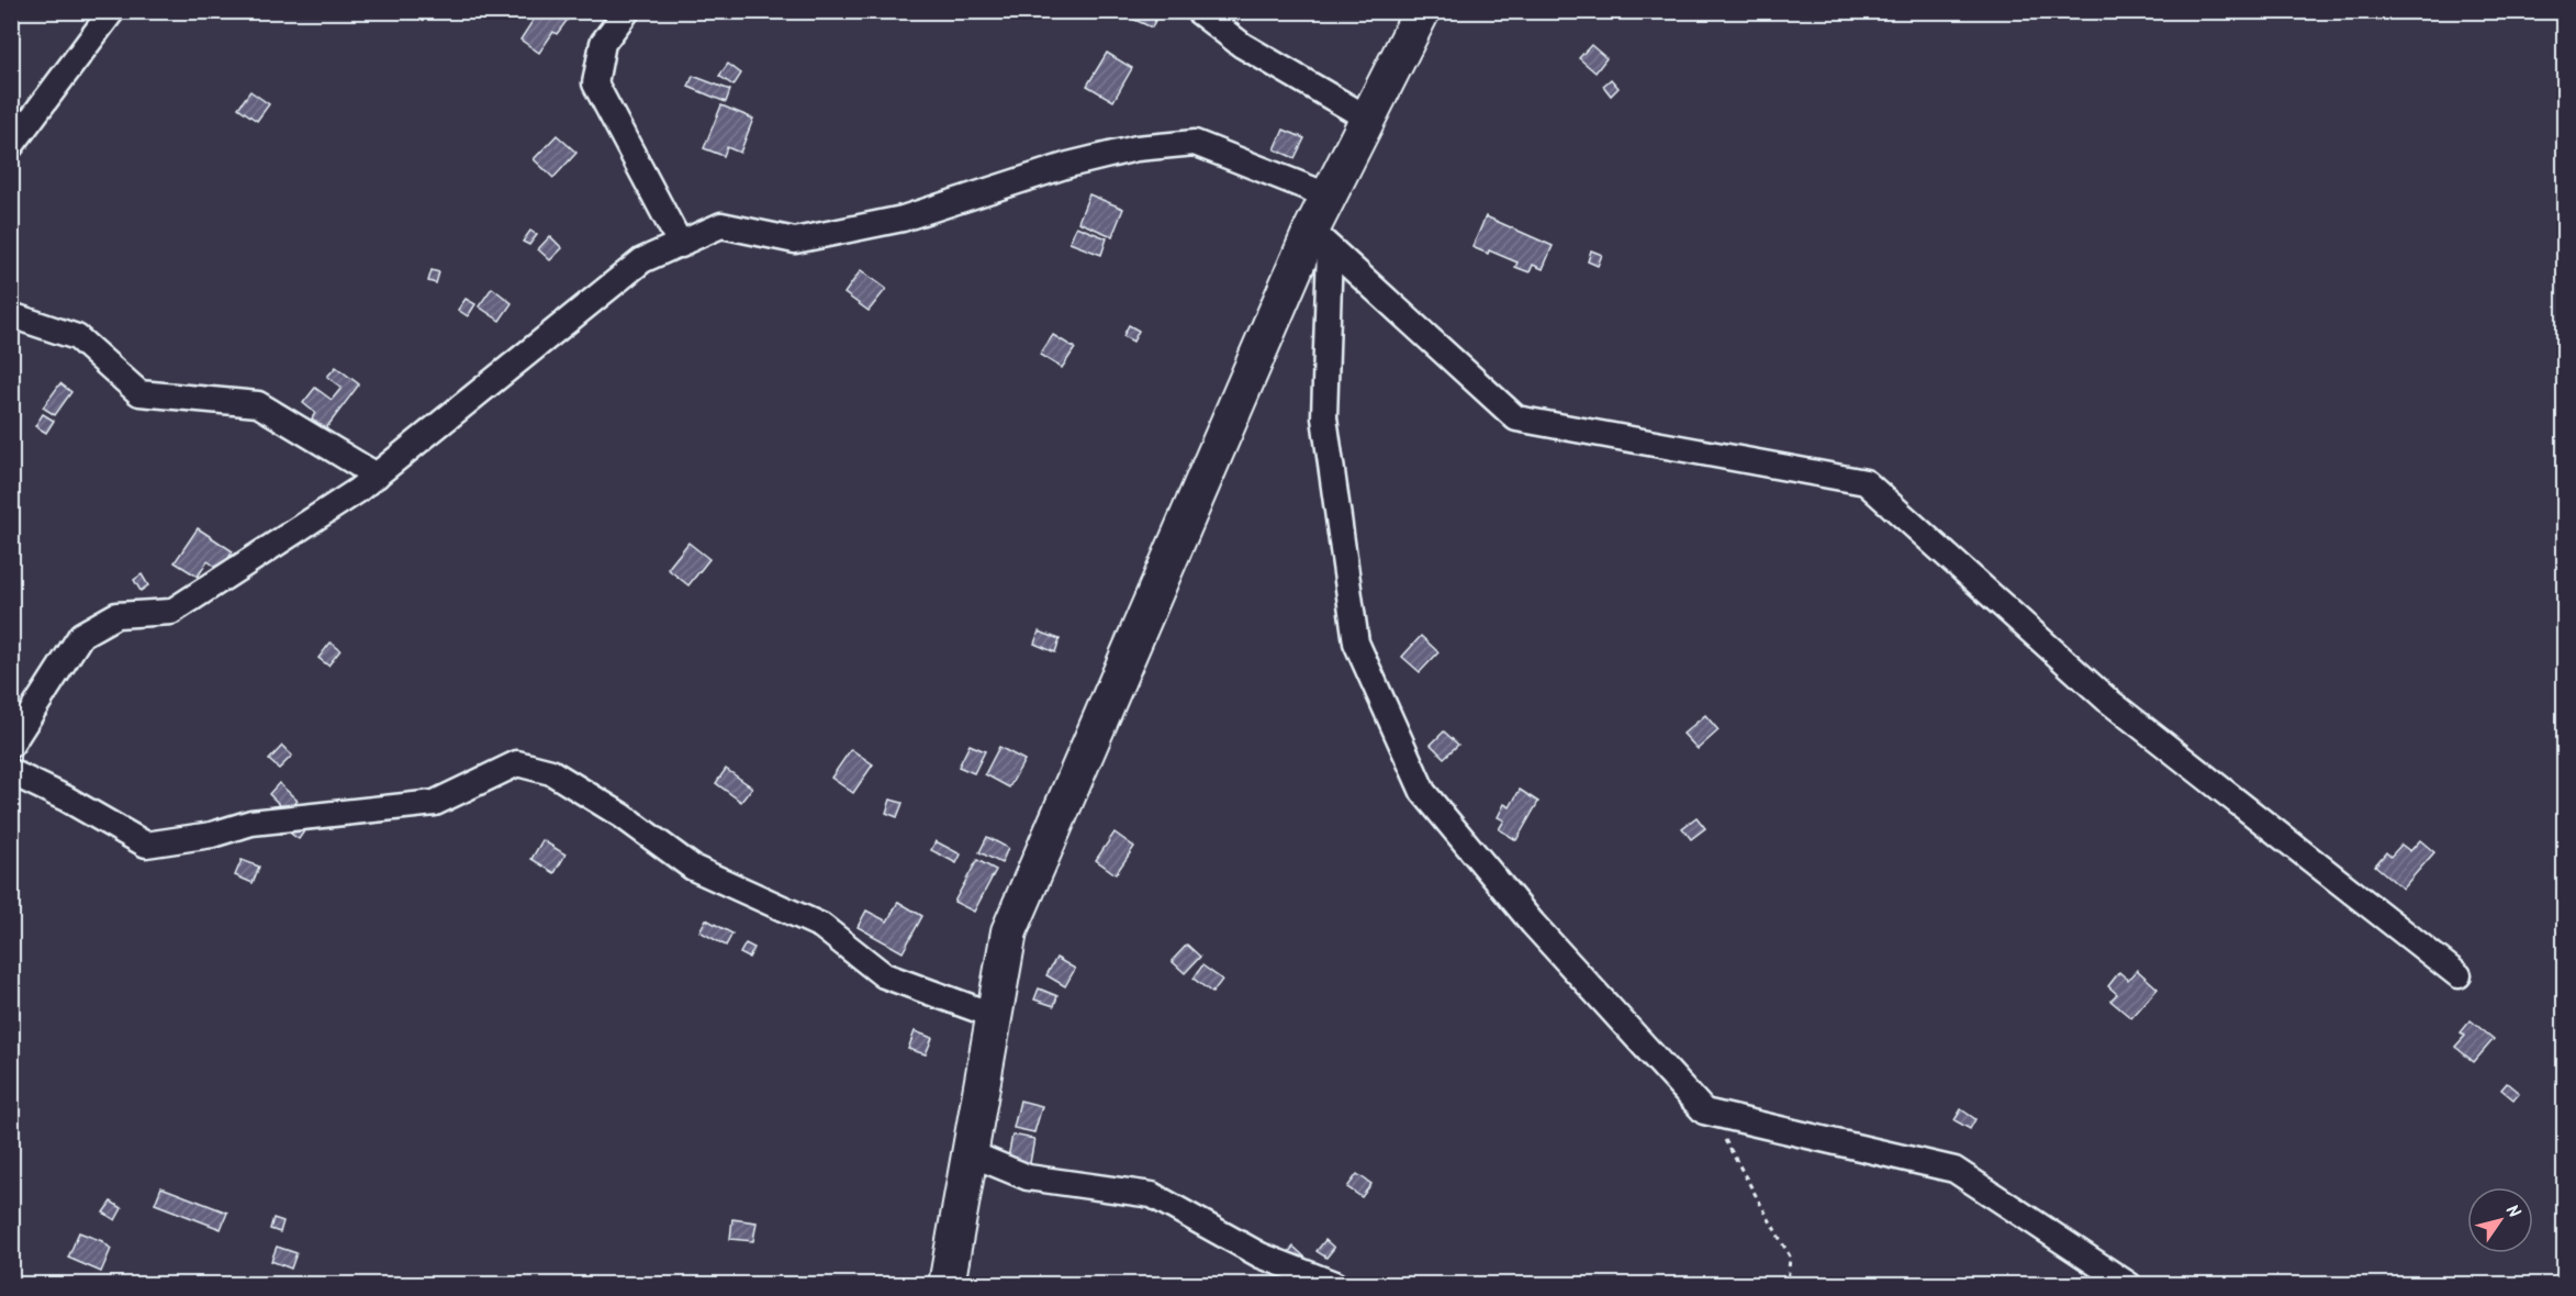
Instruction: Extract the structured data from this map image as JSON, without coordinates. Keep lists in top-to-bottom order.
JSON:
{
  "north": "top right"
}
